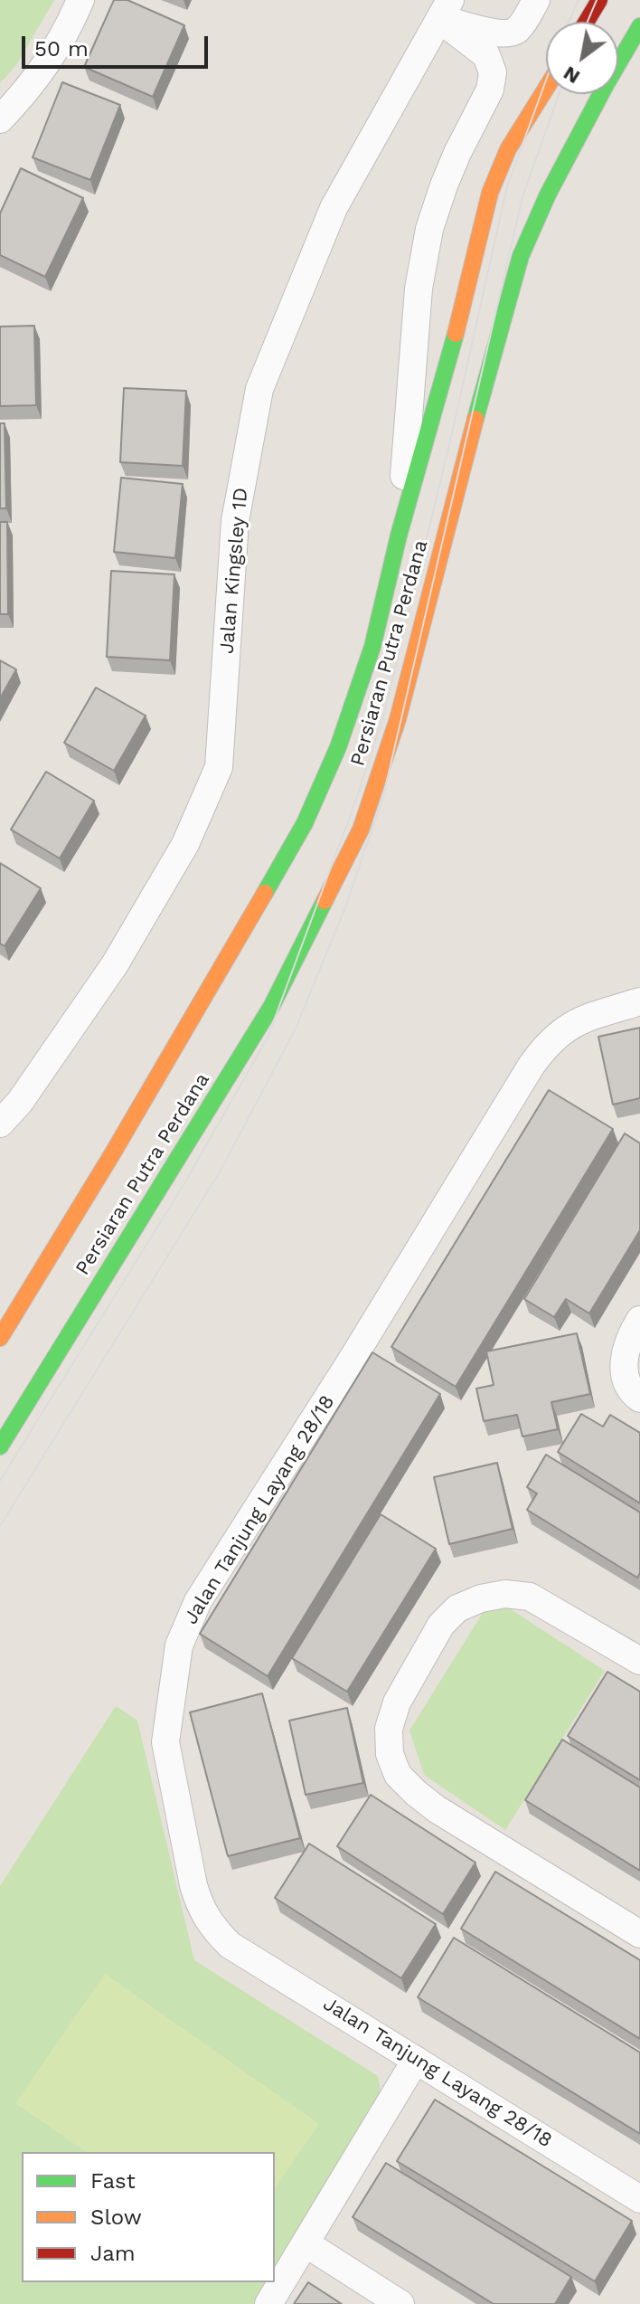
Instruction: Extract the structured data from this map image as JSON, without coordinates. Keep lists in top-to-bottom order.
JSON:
{
  "streets": {
    "main road": ["Persiaran Putra Perdana"],
    "street": ["Jalan Kingsley 1D", "Jalan Tanjung Layang 28/18"]
  },
  "legend": ["Fast", "Slow", "Jam"],
  "scale_bar": "50 m",
  "north": "bottom left"
}
